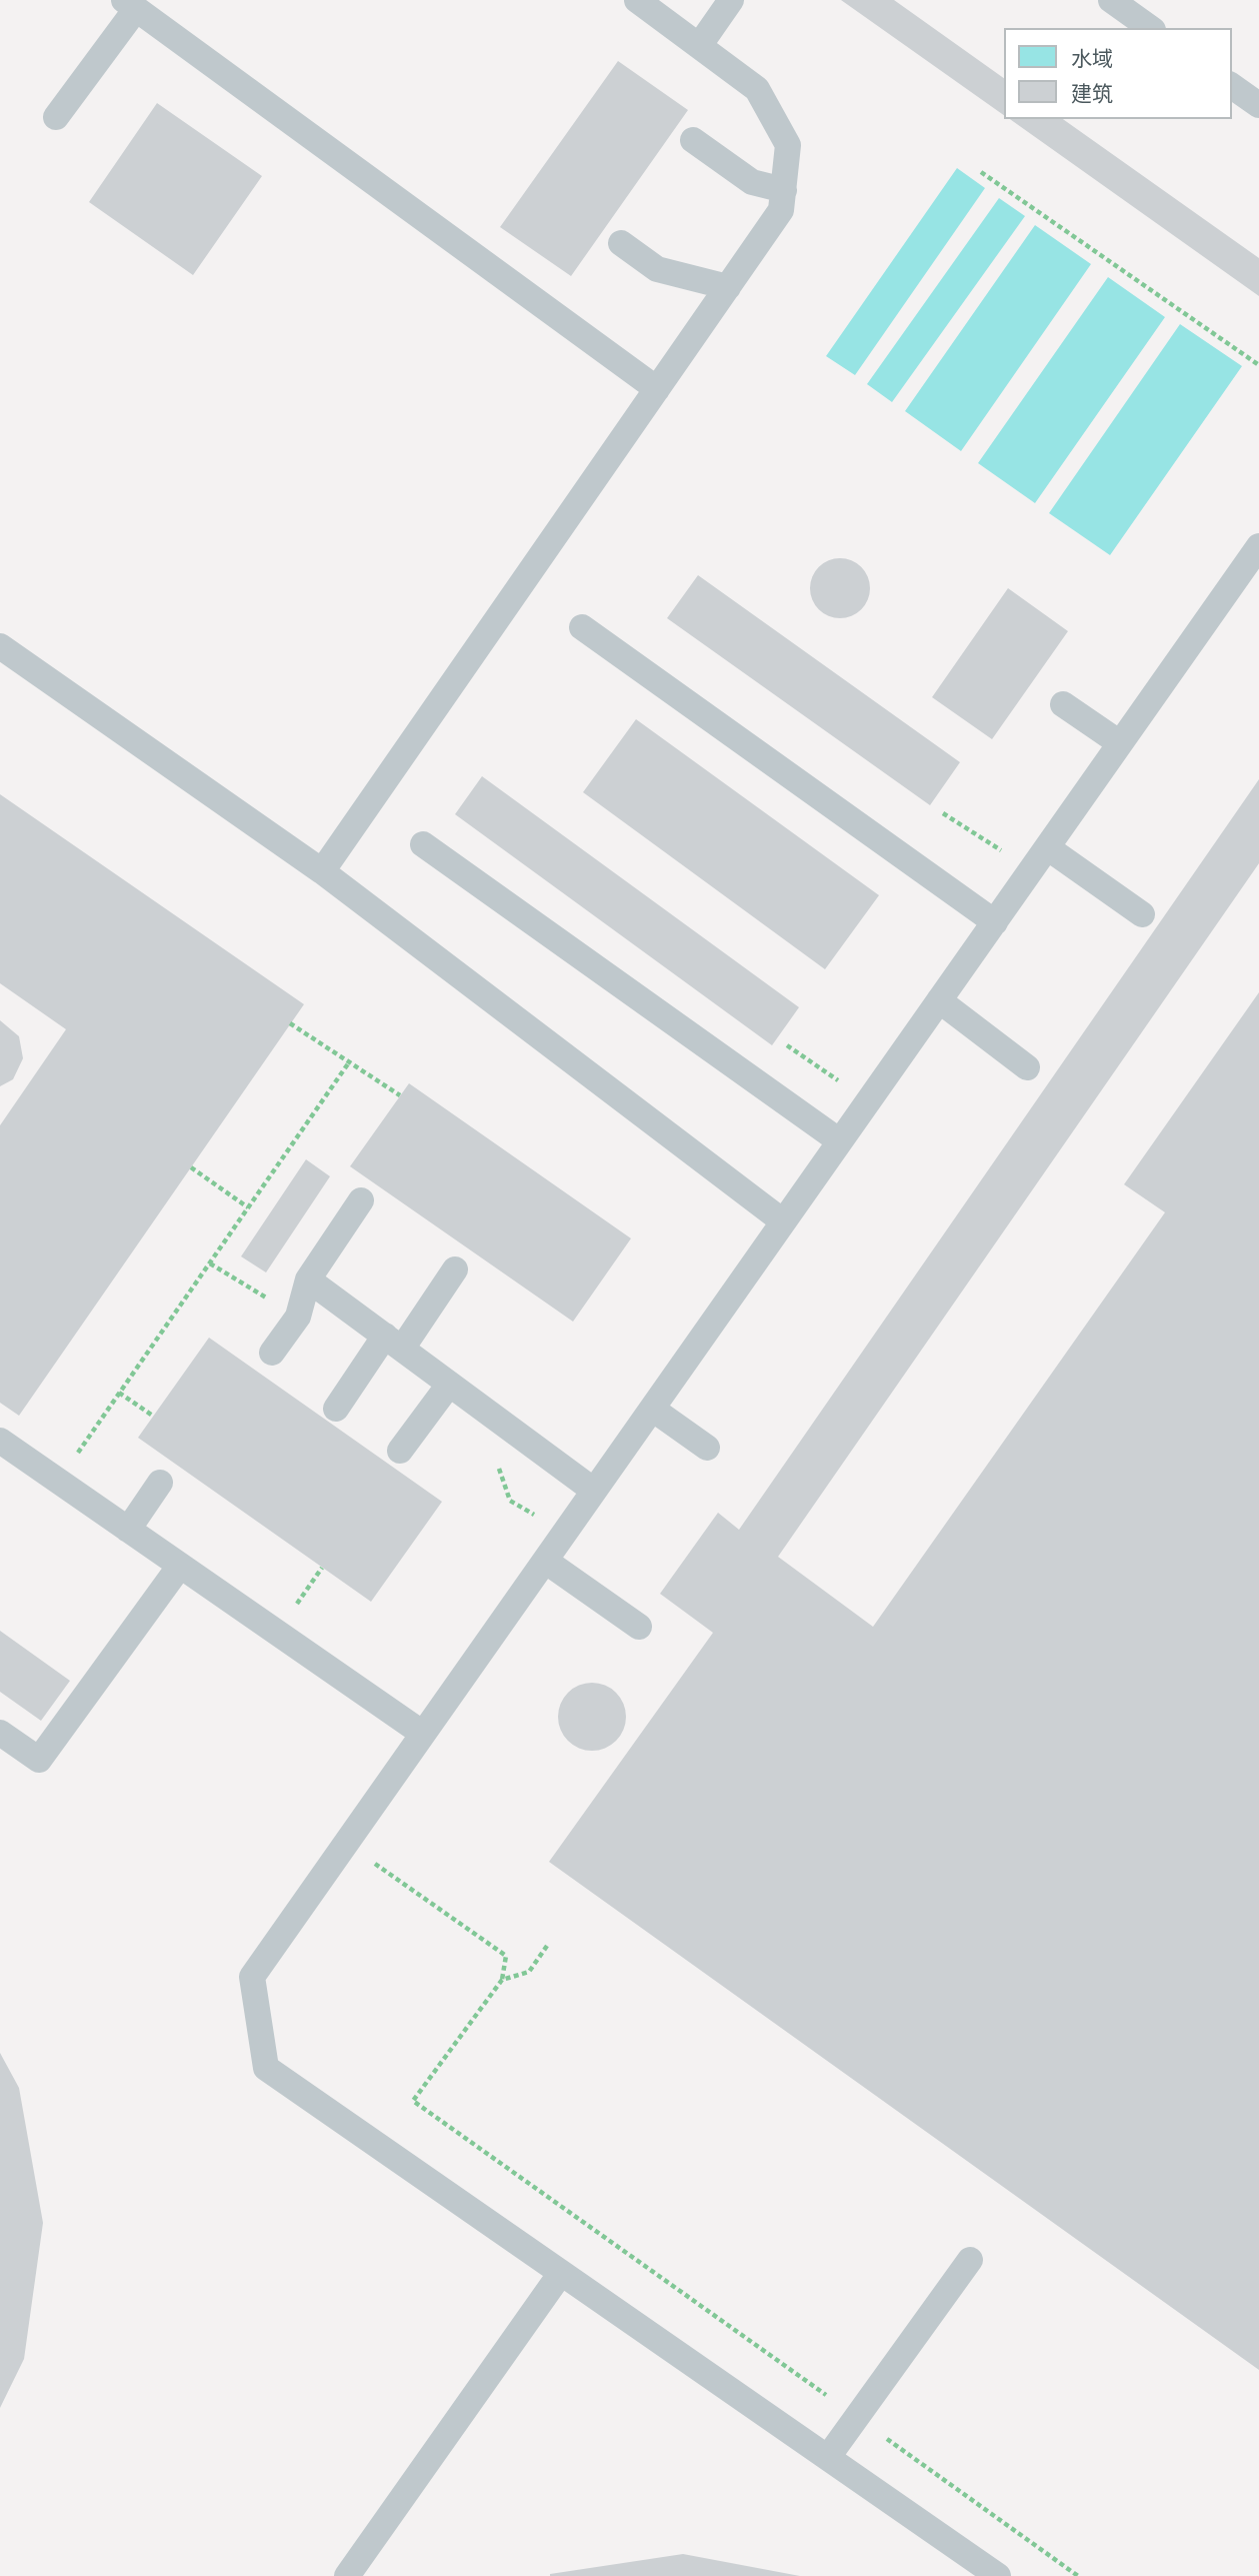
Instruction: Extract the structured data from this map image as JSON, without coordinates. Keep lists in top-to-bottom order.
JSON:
{
  "legend": ["水域", "建筑"]
}
